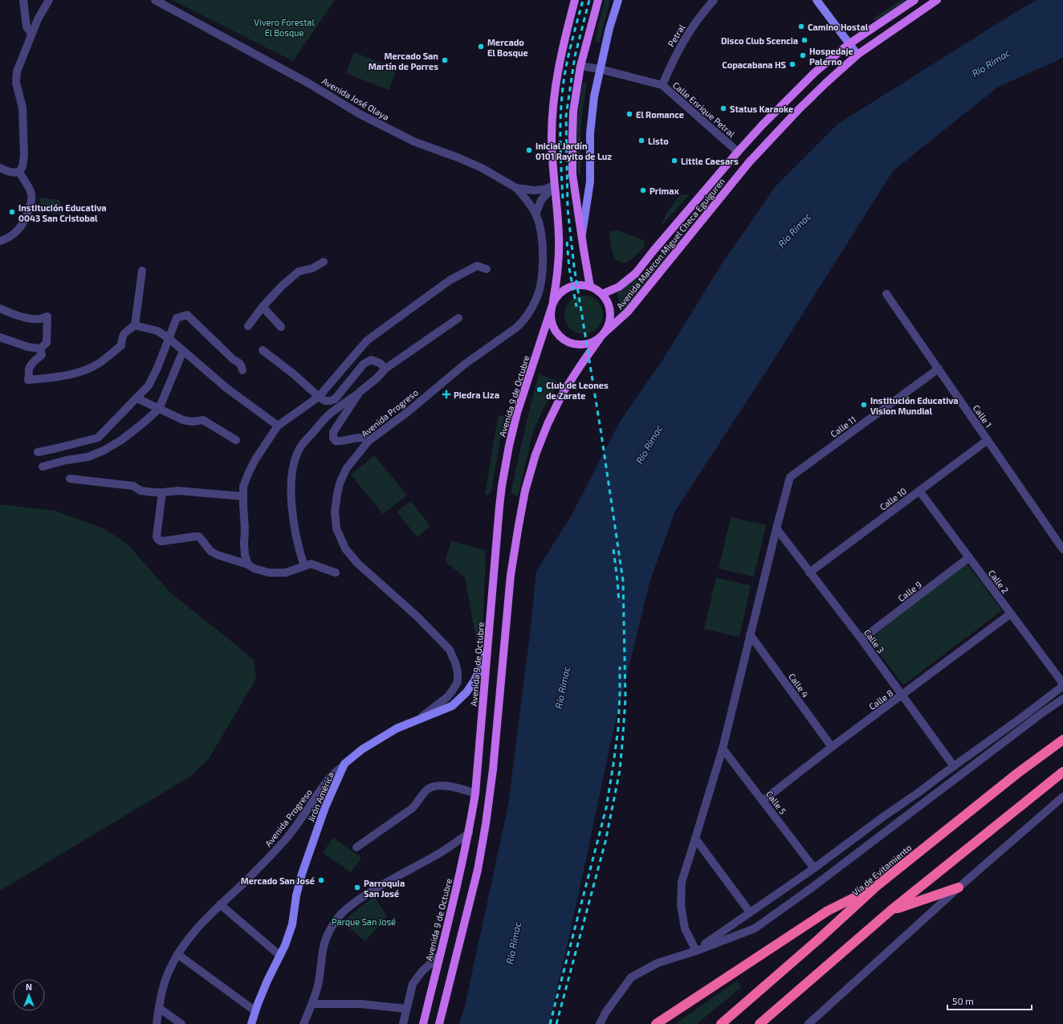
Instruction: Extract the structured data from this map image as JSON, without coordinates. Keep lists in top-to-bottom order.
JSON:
{
  "streets": {
    "highway": ["Vía de Evitamiento"],
    "main road": ["Avenida Malecon Miguel Checa Eguiguren", "Avenida 9 de Octubre"],
    "street": [
      "Petral",
      "Avenida José Olaya",
      "Calle Enrique Petral",
      "Avenida Progreso",
      "Calle 1",
      "Calle 11",
      "Calle 10",
      "Calle 2",
      "Calle 9",
      "Calle 3",
      "Calle 4",
      "Calle 8",
      "Jirón América",
      "Calle 5"
    ]
  },
  "crossings": [
    ["Petral", "Calle Enrique Petral"],
    ["Avenida José Olaya", "Avenida Progreso"],
    ["Calle Enrique Petral", "Avenida Malecon Miguel Checa Eguiguren"],
    ["Avenida Malecon Miguel Checa Eguiguren", "Avenida 9 de Octubre"],
    ["Avenida 9 de Octubre", "Jirón América"],
    ["Avenida Progreso", "Jirón América"],
    ["Calle 1", "Calle 11"],
    ["Calle 1", "Calle 10"],
    ["Calle 11", "Calle 3"],
    ["Calle 10", "Calle 2"],
    ["Calle 10", "Calle 3"],
    ["Calle 2", "Calle 9"],
    ["Calle 2", "Calle 8"],
    ["Calle 9", "Calle 3"],
    ["Calle 3", "Calle 8"],
    ["Calle 4", "Calle 8"],
    ["Calle 8", "Calle 5"]
  ],
  "water": ["Río Rímac"],
  "parks": ["Vivero Forestal El Bosque", "Parque San José"],
  "places": {
    "other": [
      "Camino Hostal",
      "Disco Club Scencia",
      "Mercado El Bosque",
      "Hospedaje Palerno",
      "Mercado San Martín de Porres",
      "Copacabana HS",
      "Status Karaoke",
      "El Romance",
      "Listo",
      "Inicial Jardín 0101 Rayito de Luz",
      "Little Caesars",
      "Primax",
      "Institución Educativa 0043 San Cristobal",
      "Club de Leones de Zarate",
      "Institución Educativa Vision Mundial",
      "Mercado San José",
      "Parroquia San José"
    ],
    "health": ["Piedra Liza"]
  },
  "scale_bar": "50 m",
  "north": "top"
}
